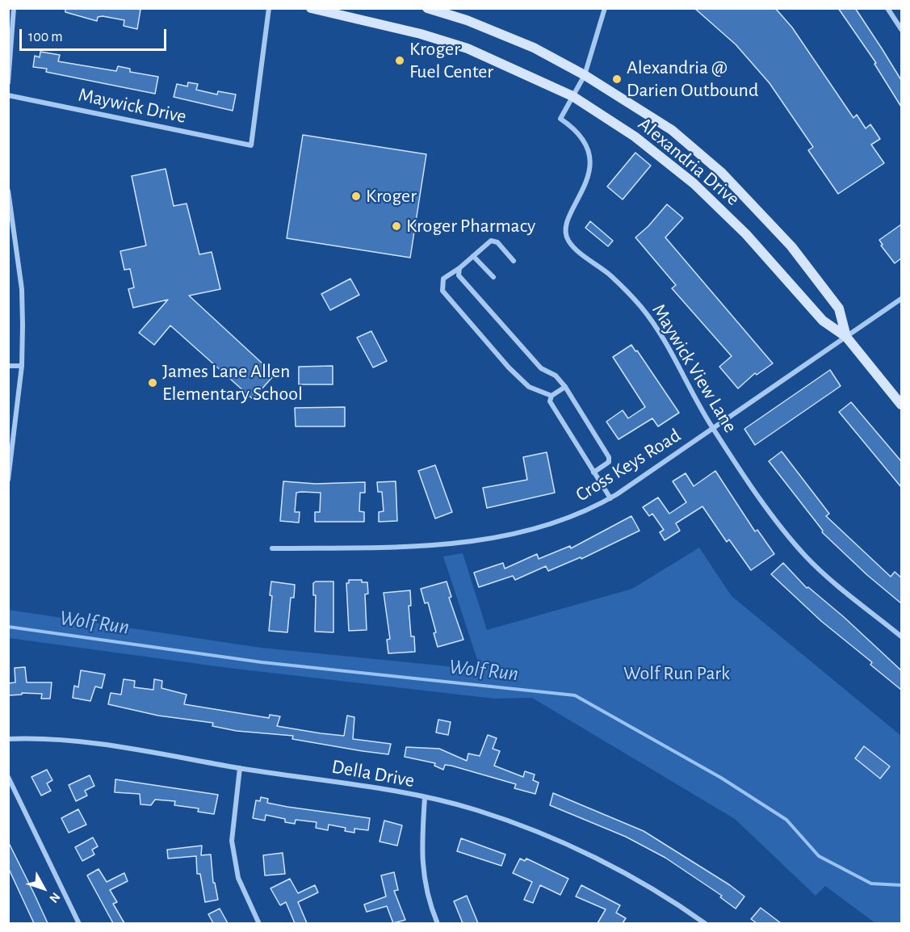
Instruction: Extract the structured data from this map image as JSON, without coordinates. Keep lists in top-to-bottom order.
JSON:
{
  "streets": {
    "main road": ["Alexandria Drive"],
    "street": [
      "Maywick Drive",
      "Maywick View Lane",
      "Cross Keys Road",
      "Della Drive"
    ]
  },
  "crossings": [
    ["Alexandria Drive", "Maywick View Lane"],
    ["Alexandria Drive", "Cross Keys Road"],
    ["Maywick View Lane", "Cross Keys Road"]
  ],
  "water": ["Wolf Run"],
  "parks": ["Wolf Run Park"],
  "places": [
    "Kroger Fuel Center",
    "Alexandria @ Darien Outbound",
    "Kroger",
    "Kroger Pharmacy",
    "James Lane Allen Elementary School"
  ],
  "scale_bar": "100 m",
  "north": "bottom right"
}
